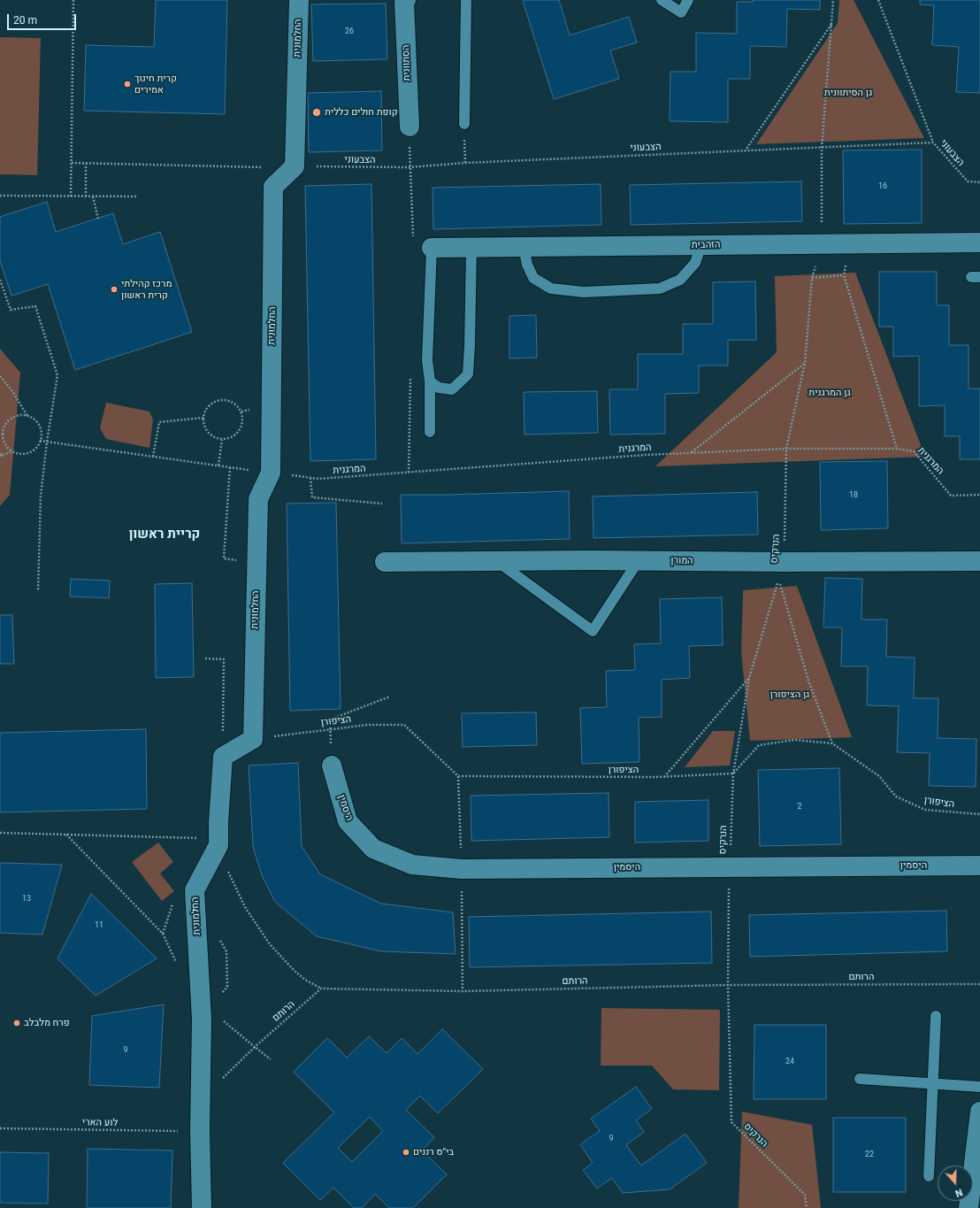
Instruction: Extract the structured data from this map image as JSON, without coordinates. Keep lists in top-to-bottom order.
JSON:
{
  "streets": {
    "street": [
      "החלמונית",
      "הסתוונית",
      "הזהבית",
      "המורן",
      "היסמין"
    ],
    "path": [
      "הצבעוני",
      "המרגנית",
      "הנרקיס",
      "הציפורן",
      "הרותם",
      "לוע הארי"
    ]
  },
  "crossings": [
    ["החלמונית", "הצבעוני"],
    ["החלמונית", "המרגנית"],
    ["החלמונית", "הציפורן"],
    ["החלמונית", "הרותם"],
    ["החלמונית", "לוע הארי"],
    ["הצבעוני", "הנרקיס"],
    ["הזהבית", "הנרקיס"],
    ["המרגנית", "הנרקיס"],
    ["הנרקיס", "המורן"],
    ["הנרקיס", "הציפורן"],
    ["הנרקיס", "היסמין"],
    ["הנרקיס", "הרותם"]
  ],
  "districts": ["קריית ראשון"],
  "parks": ["גן הסיתוונית", "גן המרגנית", "גן הציפורן"],
  "places": [
    "קרית חינוך אמירים",
    "קופת חולים כללית",
    "מרכז קהילתי קרית ראשון",
    "פרח מלבלב",
    "בי\"ס רננים"
  ],
  "house_numbers": [
    "26",
    "16",
    "18",
    "2",
    "13",
    "11",
    "9",
    "24",
    "9",
    "22"
  ],
  "scale_bar": "20 m",
  "north": "bottom"
}
